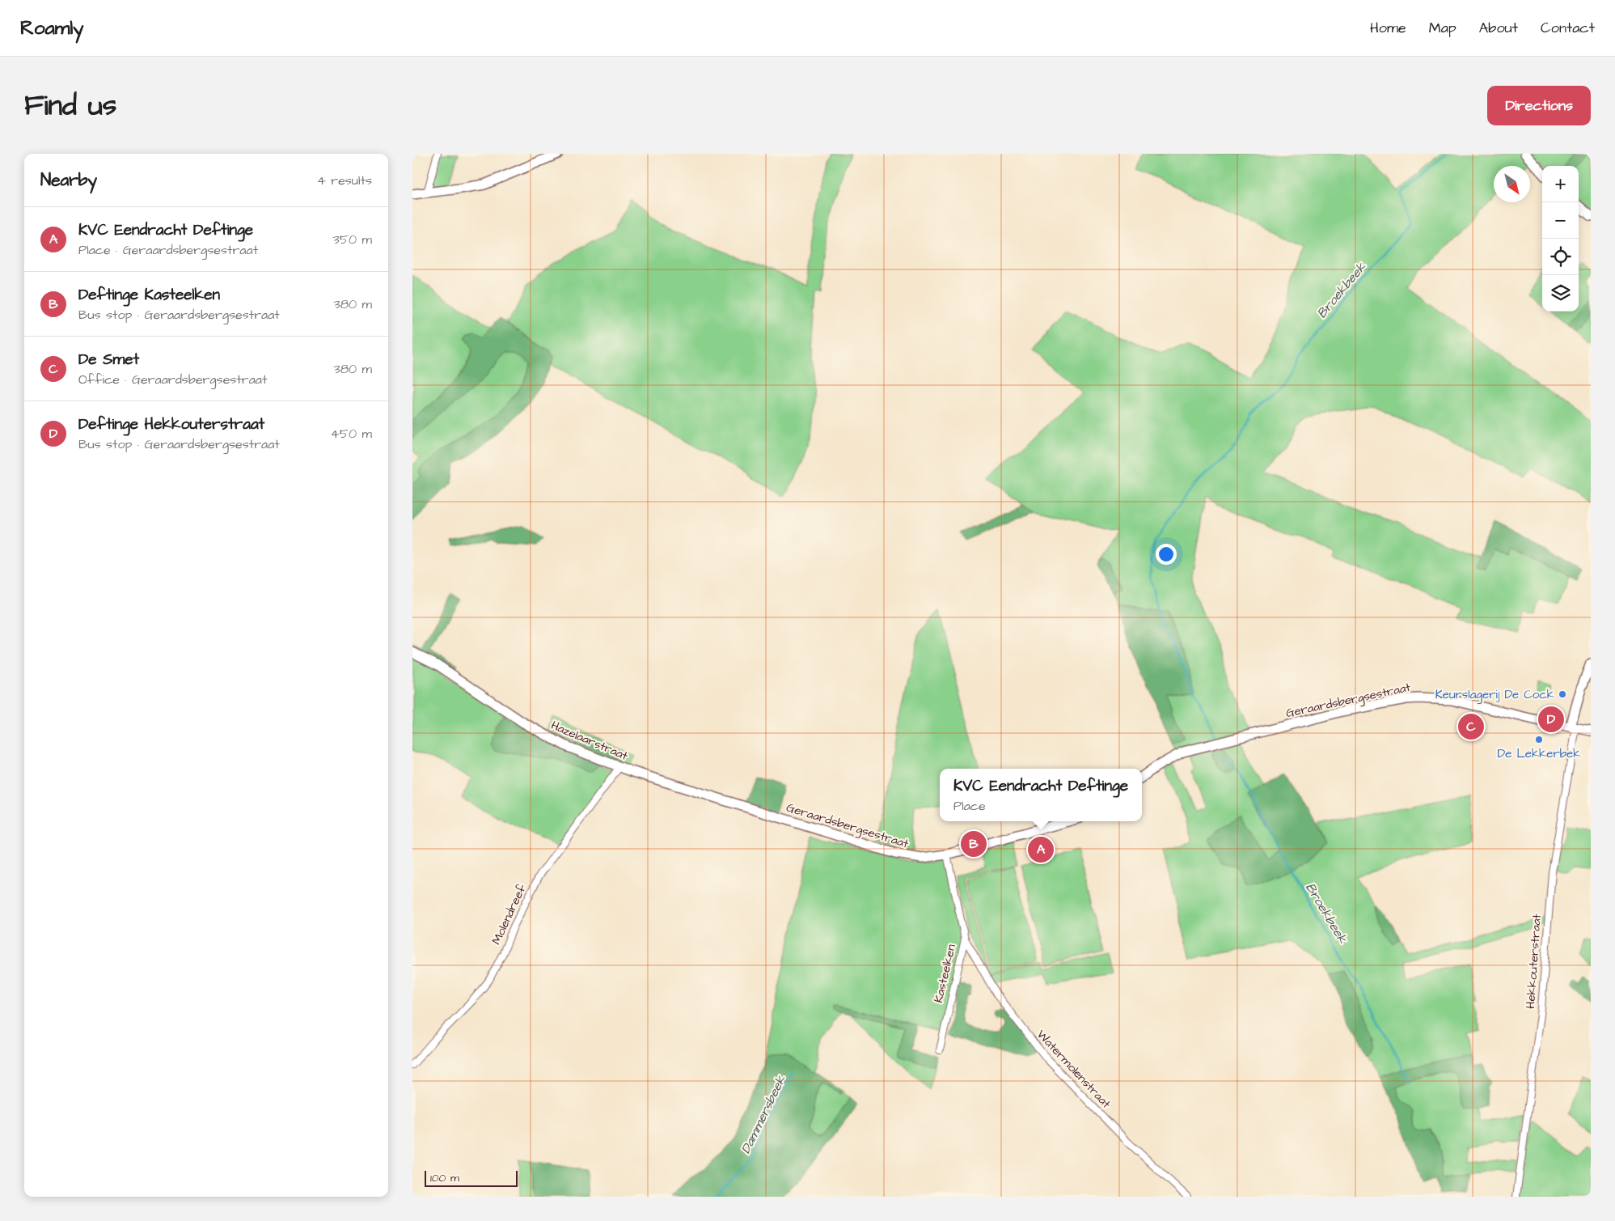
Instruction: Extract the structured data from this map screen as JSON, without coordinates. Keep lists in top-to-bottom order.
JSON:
{
  "streets": {
    "street": [
      "Geraardsbergsestraat",
      "Hazelaarstraat",
      "Molendreef",
      "Hekkouterstraat",
      "Kasteelken",
      "Watermolenstraat"
    ]
  },
  "crossings": [
    ["Geraardsbergsestraat", "Hazelaarstraat"],
    ["Geraardsbergsestraat", "Hekkouterstraat"],
    ["Geraardsbergsestraat", "Kasteelken"],
    ["Hazelaarstraat", "Molendreef"],
    ["Kasteelken", "Watermolenstraat"]
  ],
  "water": ["Broekbeek", "Dammersbeek"],
  "places": ["Keurslagerij De Cock", "De Lekkerbek"],
  "scale_bar": "100 m",
  "north": "bottom right",
  "page": {
    "header": "Roamly",
    "nav": [
      "Home",
      "Map",
      "About",
      "Contact"
    ],
    "title": "Find us",
    "buttons": "Directions",
    "heading": ["Nearby", "4 results"],
    "map_buttons": ["+", "−"],
    "list": [
      {
        "mark": "A",
        "name": "KVC Eendracht Deftinge",
        "note": "Place · Geraardsbergsestraat",
        "value": "350 m"
      },
      {
        "mark": "B",
        "name": "Deftinge Kasteelken",
        "note": "Bus stop · Geraardsbergsestraat",
        "value": "380 m"
      },
      {
        "mark": "C",
        "name": "De Smet",
        "note": "Office · Geraardsbergsestraat",
        "value": "380 m"
      },
      {
        "mark": "D",
        "name": "Deftinge Hekkouterstraat",
        "note": "Bus stop · Geraardsbergsestraat",
        "value": "450 m"
      }
    ],
    "pins": [
      "D",
      "C",
      "B",
      "A"
    ],
    "popup": ["KVC Eendracht Deftinge", "Place"],
    "scale": "100 m"
  }
}
